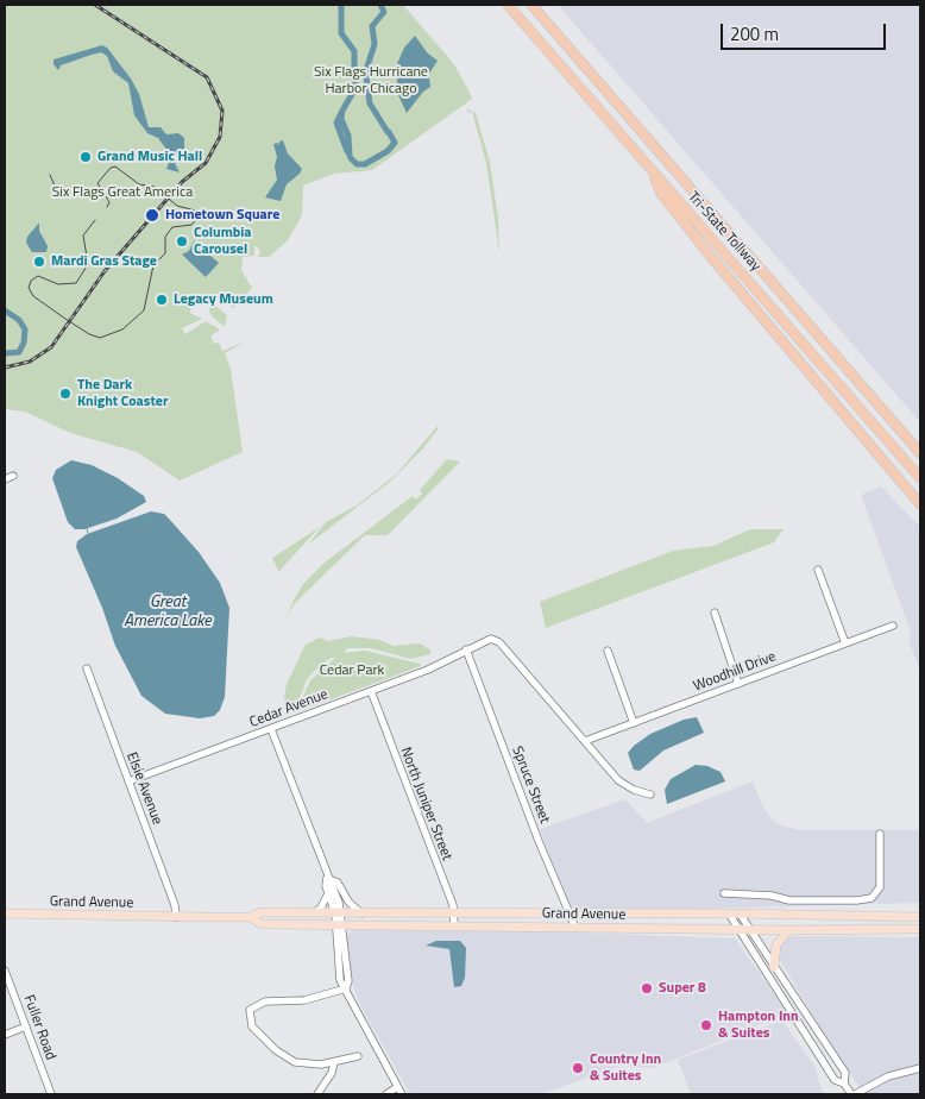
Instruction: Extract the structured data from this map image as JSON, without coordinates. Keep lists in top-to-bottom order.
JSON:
{
  "streets": {
    "highway": ["Tri-State Tollway"],
    "main road": ["Grand Avenue"],
    "street": [
      "Woodhill Drive",
      "Cedar Avenue",
      "Spruce Street",
      "Elsie Avenue",
      "North Juniper Street",
      "Fuller Road"
    ]
  },
  "crossings": [
    ["Woodhill Drive", "Cedar Avenue"],
    ["Cedar Avenue", "Spruce Street"],
    ["Cedar Avenue", "Elsie Avenue"],
    ["Cedar Avenue", "North Juniper Street"],
    ["Spruce Street", "Grand Avenue"],
    ["Elsie Avenue", "Grand Avenue"],
    ["North Juniper Street", "Grand Avenue"]
  ],
  "water": ["Great America Lake"],
  "parks": ["Six Flags Hurricane Harbor Chicago", "Six Flags Great America", "Cedar Park"],
  "places": [
    "Grand Music Hall",
    "Hometown Square",
    "Columbia Carousel",
    "Mardi Gras Stage",
    "Legacy Museum",
    "The Dark Knight Coaster",
    "Super 8",
    "Hampton Inn & Suites",
    "Country Inn & Suites"
  ],
  "scale_bar": "200 m"
}
